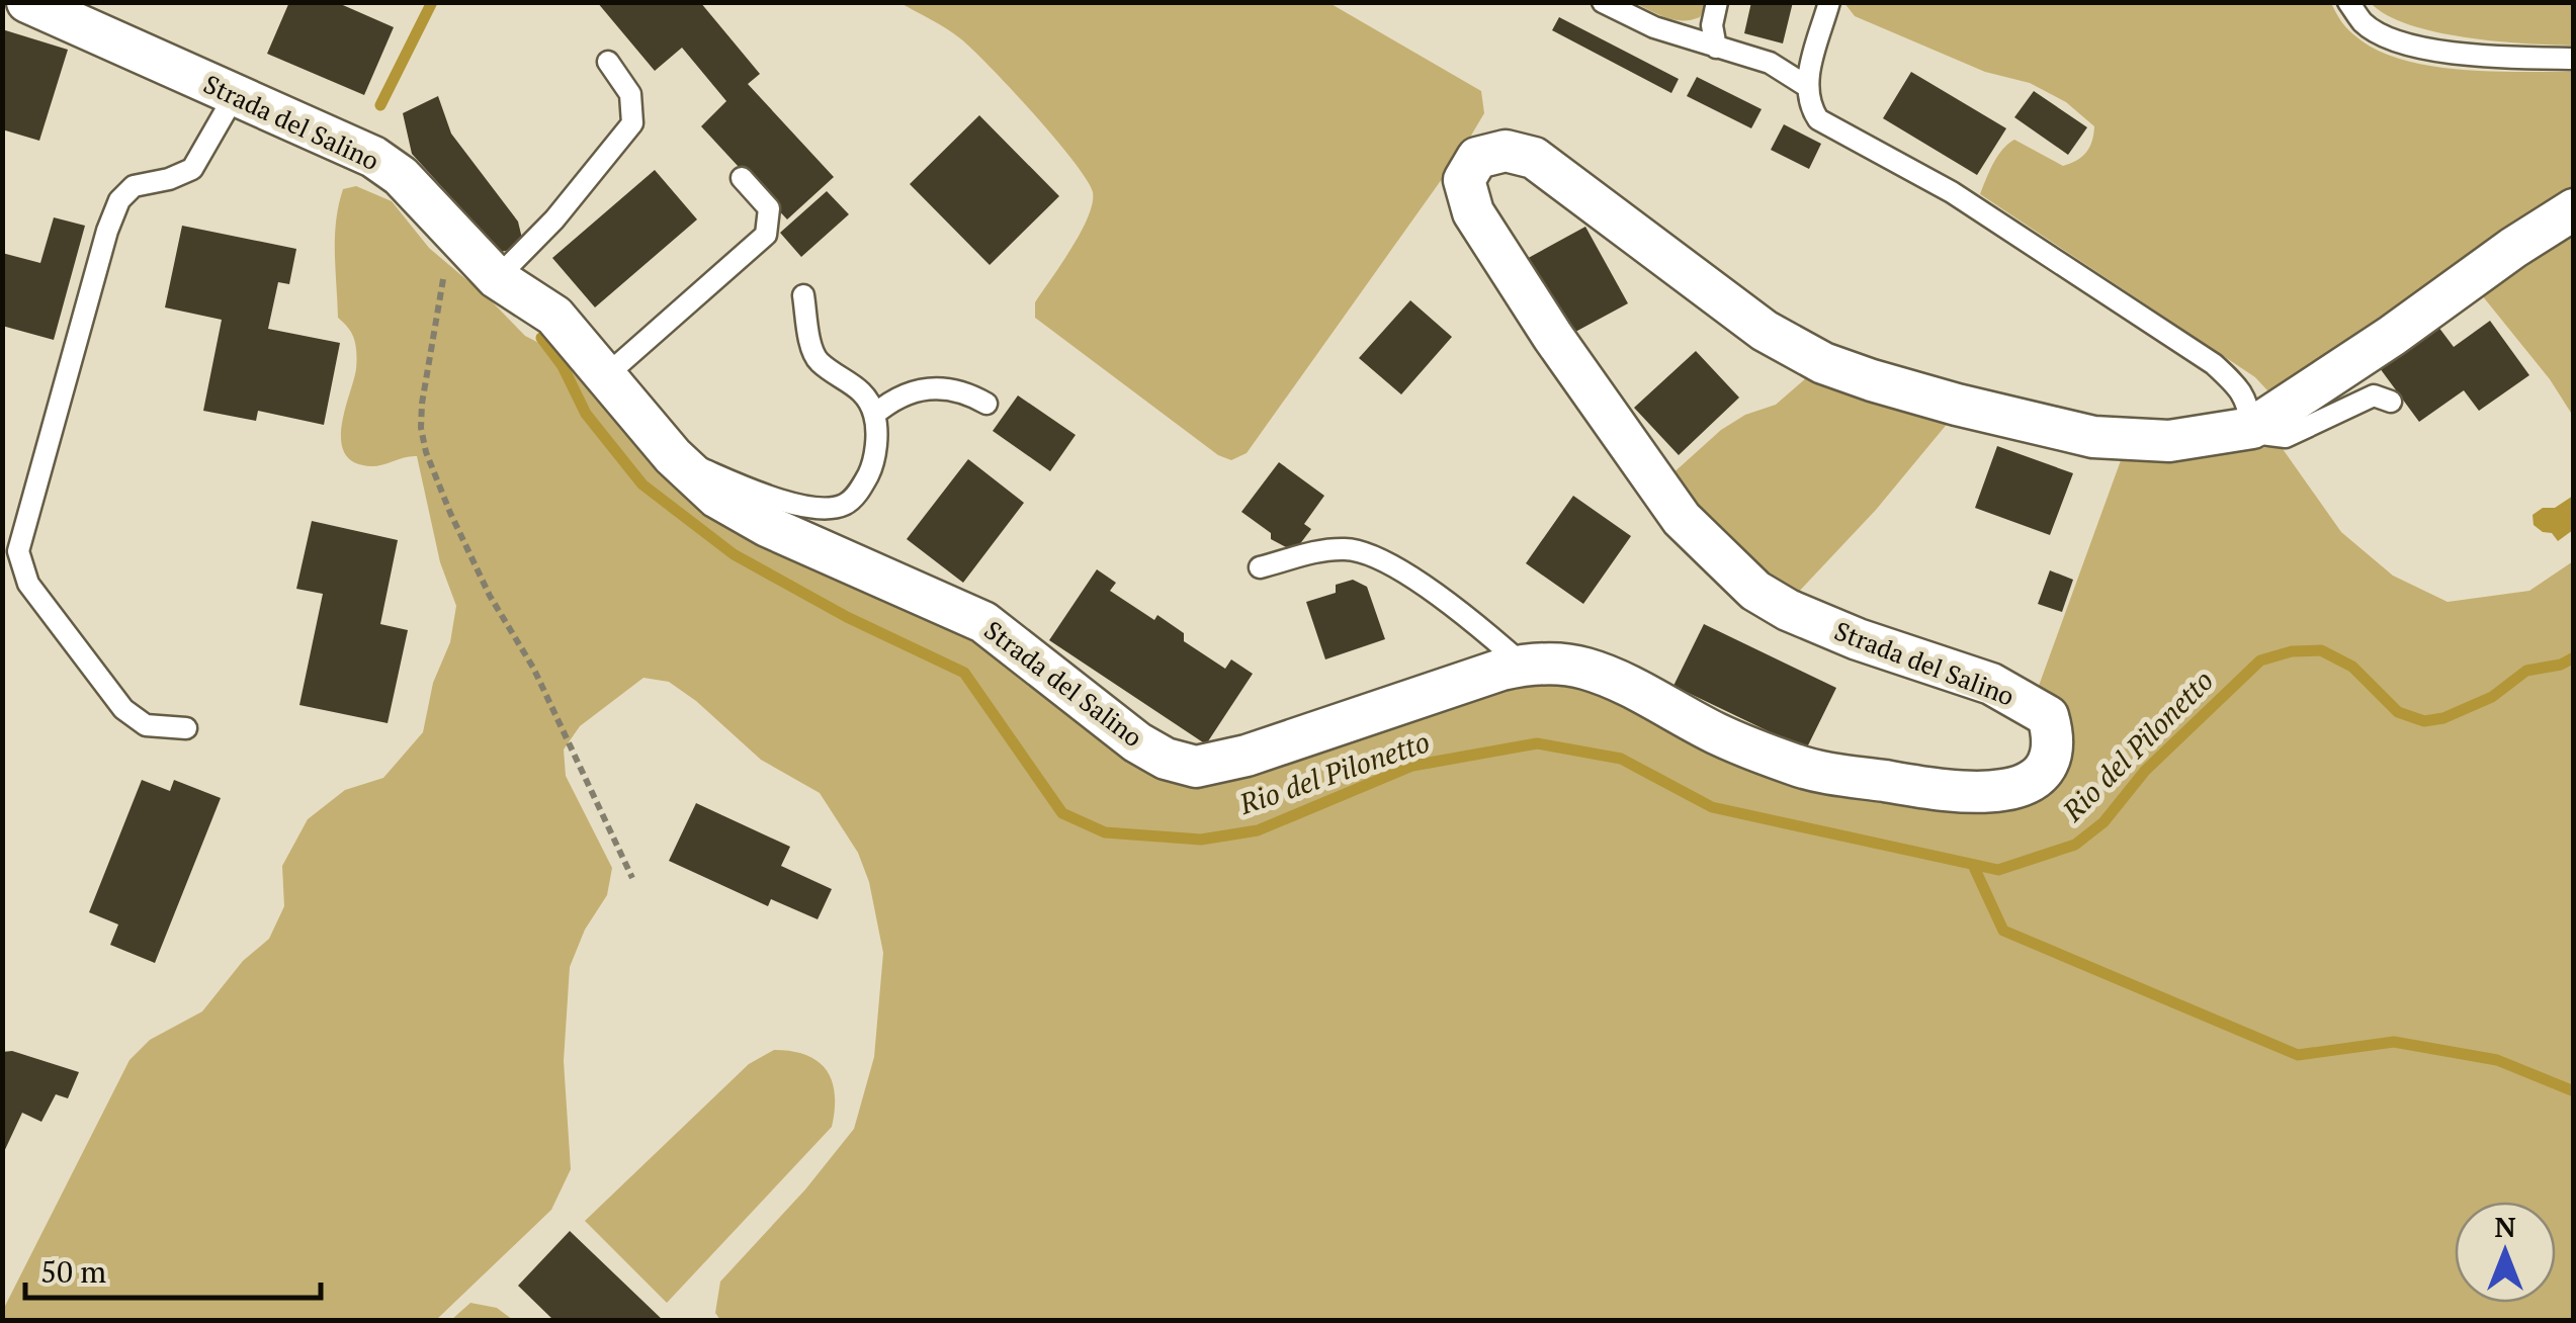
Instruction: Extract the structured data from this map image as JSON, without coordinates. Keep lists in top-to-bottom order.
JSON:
{
  "streets": {
    "street": ["Strada del Salino"]
  },
  "water": ["Rio del Pilonetto"],
  "scale_bar": "50 m",
  "north": "top"
}
